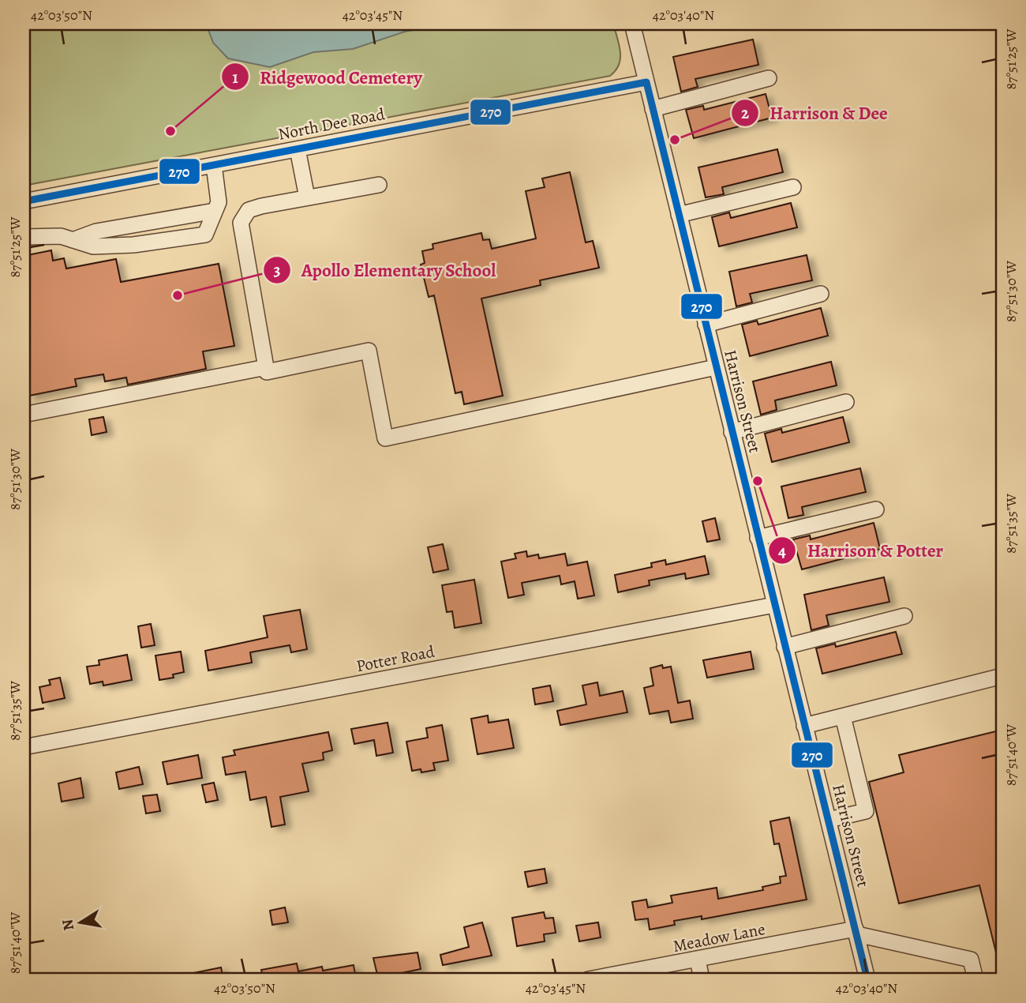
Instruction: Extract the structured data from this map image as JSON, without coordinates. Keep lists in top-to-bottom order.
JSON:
{
  "streets": {
    "street": [
      "North Dee Road",
      "Harrison Street",
      "Potter Road",
      "Meadow Lane"
    ]
  },
  "crossings": [
    ["North Dee Road", "Harrison Street"],
    ["Harrison Street", "Potter Road"],
    ["Harrison Street", "Meadow Lane"]
  ],
  "places": [
    "Ridgewood Cemetery",
    "Harrison & Dee",
    "Apollo Elementary School",
    "Harrison & Potter"
  ],
  "lines": ["transit line 270"],
  "north": "left",
  "coordinates": [
    "42°03'50\"N",
    "42°03'45\"N",
    "42°03'40\"N",
    "87°51'25\"W",
    "87°51'30\"W",
    "87°51'35\"W",
    "87°51'40\"W"
  ]
}
